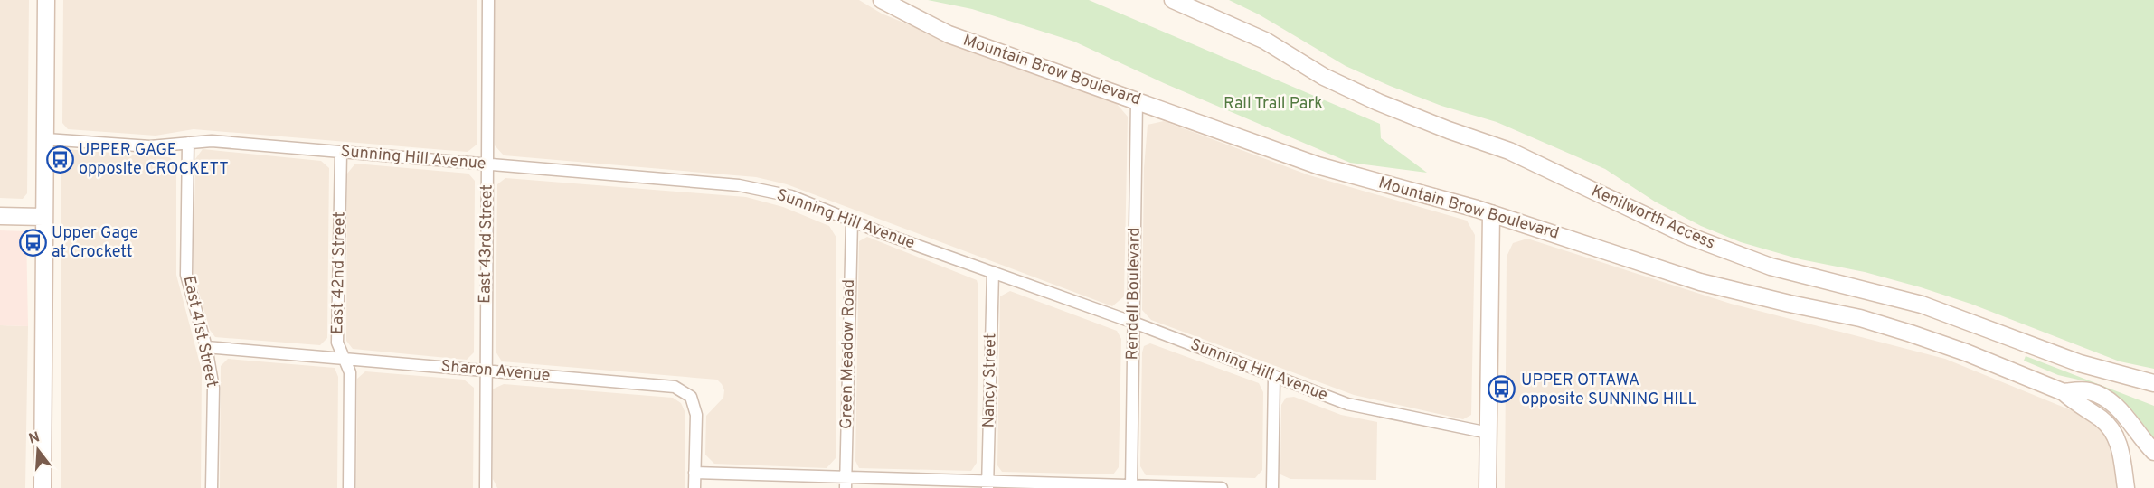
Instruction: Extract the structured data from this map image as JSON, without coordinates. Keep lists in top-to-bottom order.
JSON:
{
  "streets": {
    "main road": ["Mountain Brow Boulevard", "Kenilworth Access"],
    "street": [
      "Sunning Hill Avenue",
      "East 43rd Street",
      "East 42nd Street",
      "Rendell Boulevard",
      "East 41st Street",
      "Green Meadow Road",
      "Sharon Avenue",
      "Nancy Street"
    ]
  },
  "crossings": [
    ["Mountain Brow Boulevard", "Rendell Boulevard"],
    ["Sunning Hill Avenue", "East 43rd Street"],
    ["Sunning Hill Avenue", "East 42nd Street"],
    ["Sunning Hill Avenue", "Rendell Boulevard"],
    ["Sunning Hill Avenue", "East 41st Street"],
    ["Sunning Hill Avenue", "Green Meadow Road"],
    ["Sunning Hill Avenue", "Nancy Street"],
    ["East 43rd Street", "Sharon Avenue"],
    ["East 42nd Street", "Sharon Avenue"],
    ["East 41st Street", "Sharon Avenue"]
  ],
  "parks": ["Rail Trail Park"],
  "places": {
    "bus stop": ["UPPER GAGE opposite CROCKETT", "Upper Gage at Crockett", "UPPER OTTAWA opposite SUNNING HILL"]
  },
  "north": "top"
}
